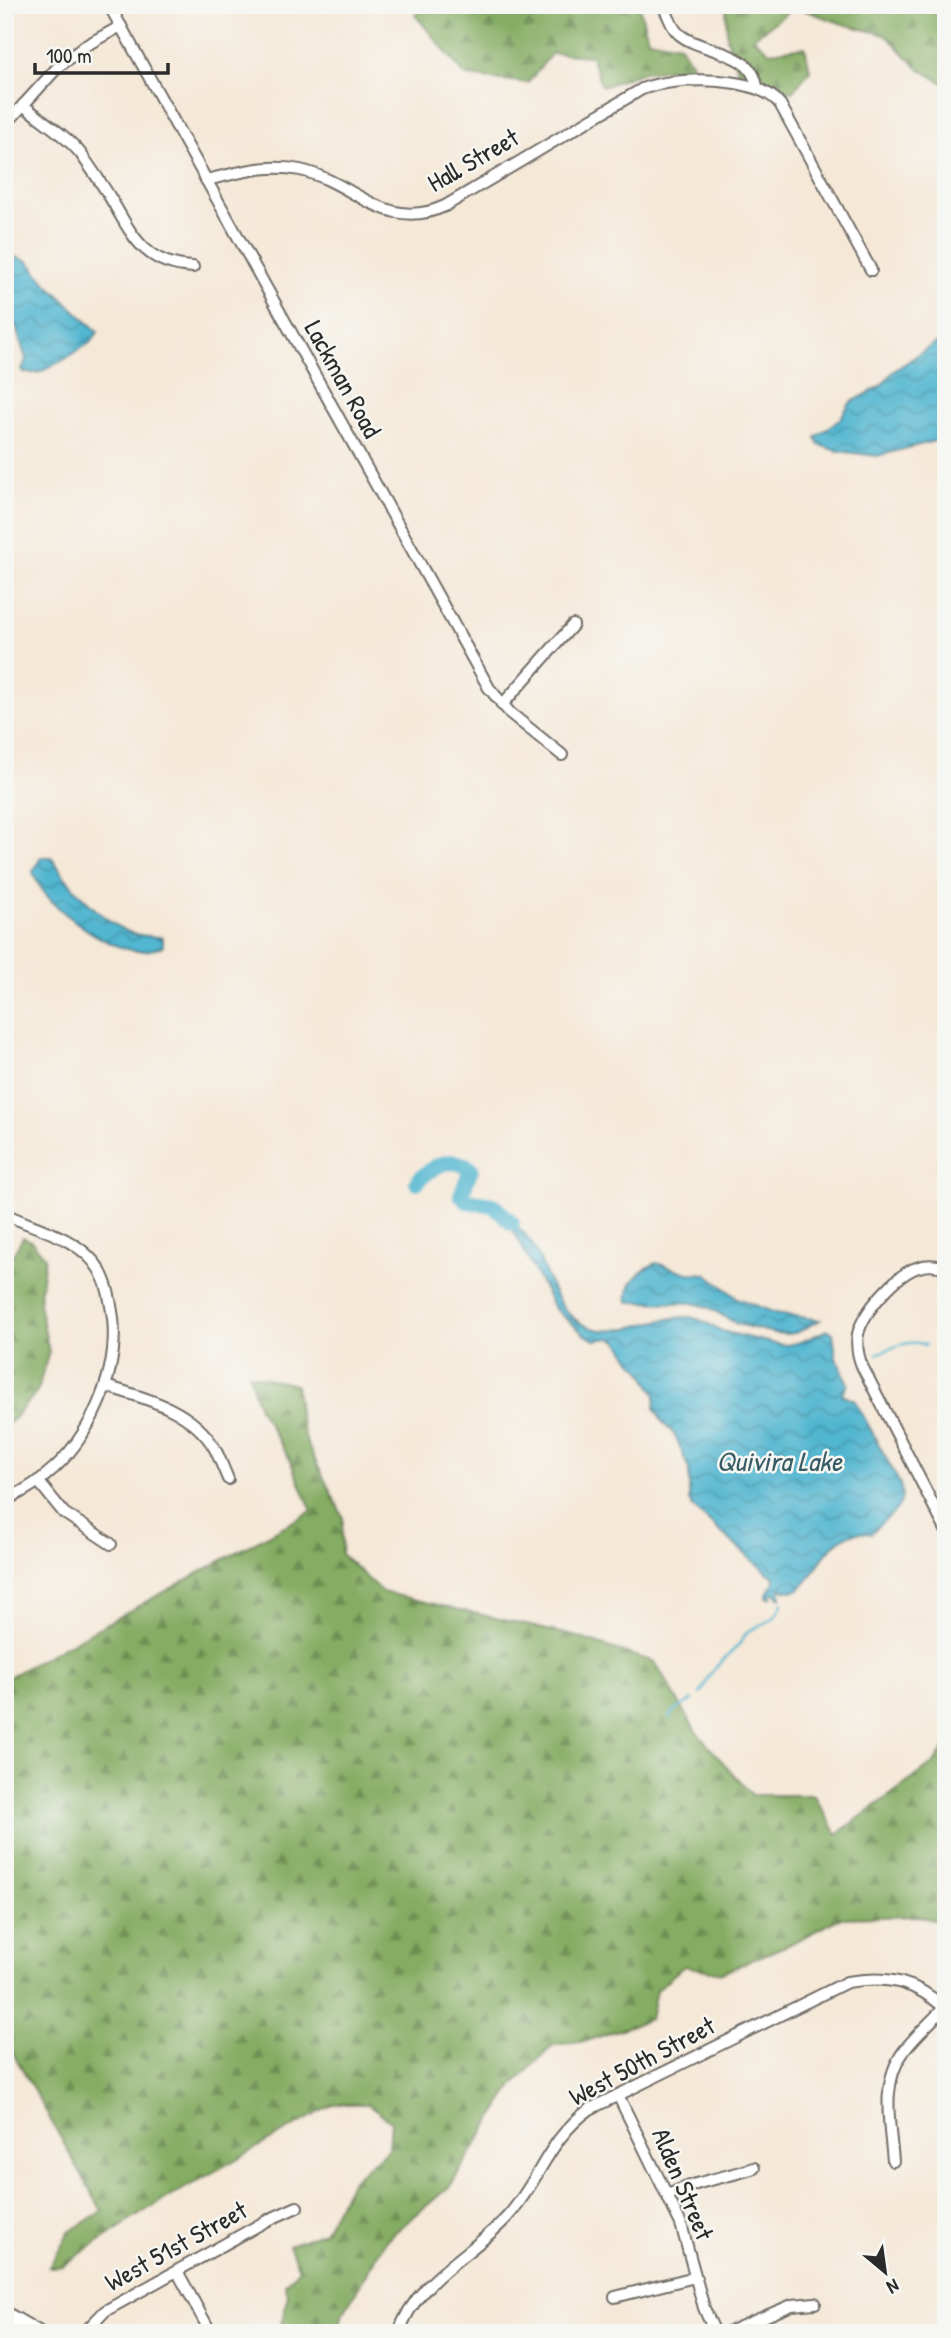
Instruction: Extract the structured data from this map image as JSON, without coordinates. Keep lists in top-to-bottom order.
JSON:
{
  "streets": {
    "street": [
      "Hall Street",
      "Lackman Road",
      "West 50th Street",
      "Alden Street",
      "West 51st Street"
    ]
  },
  "crossings": [
    ["Hall Street", "Lackman Road"],
    ["West 50th Street", "Alden Street"]
  ],
  "water": ["Quivira Lake"],
  "scale_bar": "100 m",
  "north": "bottom right"
}
